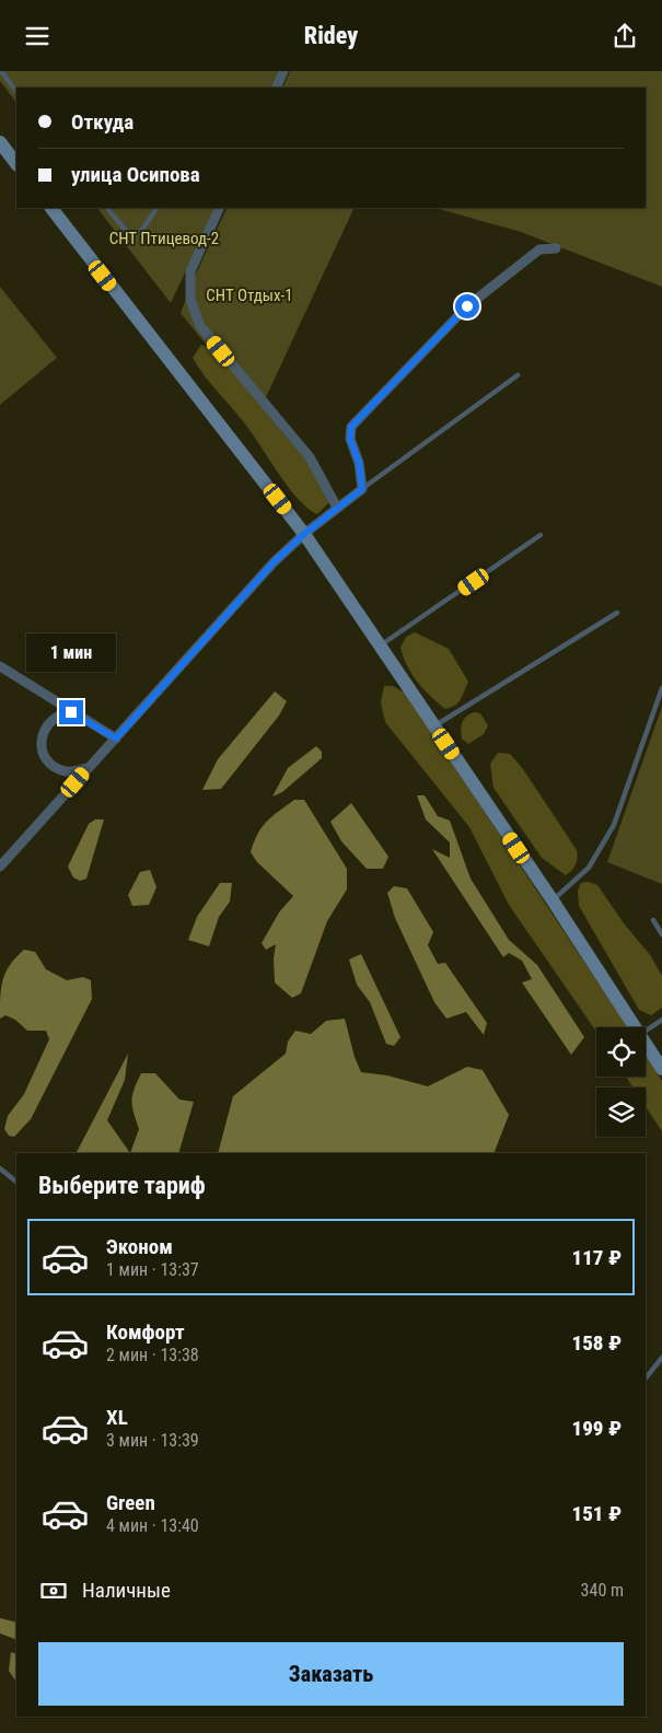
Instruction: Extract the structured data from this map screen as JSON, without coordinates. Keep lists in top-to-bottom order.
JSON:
{
  "parks": ["СНТ Птицевод-2", "СНТ Отдых-1"],
  "page": {
    "header": "Ridey",
    "banner": ["Откуда", "улица Осипова"],
    "bubble": "1 мин",
    "heading": "Выберите тариф",
    "list": [
      {
        "name": "Эконом",
        "note": "1 мин · 13:37",
        "value": "117 ₽"
      },
      {
        "name": "Комфорт",
        "note": "2 мин · 13:38",
        "value": "158 ₽"
      },
      {
        "name": "XL",
        "note": "3 мин · 13:39",
        "value": "199 ₽"
      },
      {
        "name": "Green",
        "note": "4 мин · 13:40",
        "value": "151 ₽"
      }
    ],
    "pay": ["Наличные", "340 m"],
    "buttons": "Заказать"
  }
}
